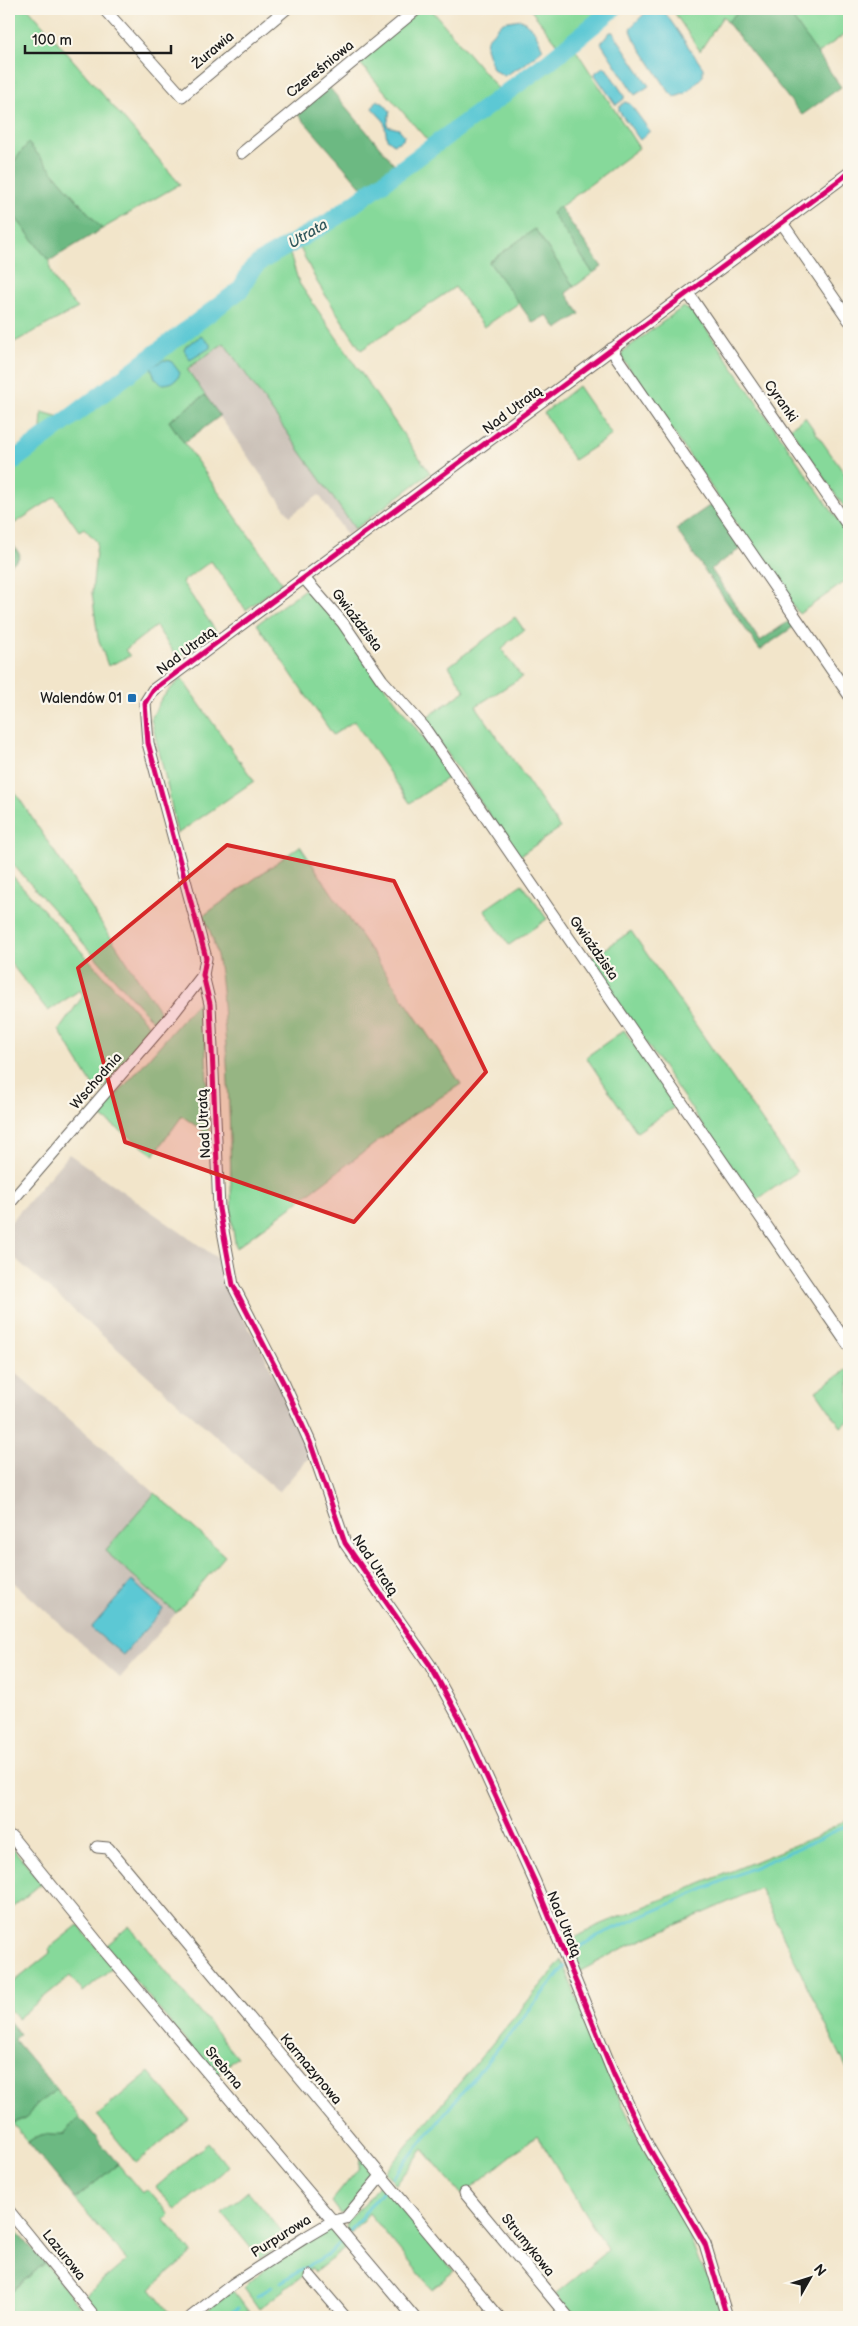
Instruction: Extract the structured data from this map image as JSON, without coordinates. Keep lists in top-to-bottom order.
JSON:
{
  "streets": {
    "street": [
      "Żurawia",
      "Czereśniowa",
      "Cyranki",
      "Nad Utratą",
      "Gwiaździsta",
      "Wschodnia",
      "Srebrna",
      "Karmazynowa",
      "Purpurowa",
      "Strumykowa",
      "Lazurowa"
    ]
  },
  "crossings": [
    ["Cyranki", "Nad Utratą"],
    ["Nad Utratą", "Gwiaździsta"],
    ["Nad Utratą", "Wschodnia"],
    ["Srebrna", "Purpurowa"],
    ["Karmazynowa", "Purpurowa"]
  ],
  "water": ["Utrata"],
  "places": {
    "transit": ["Walendów 01"]
  },
  "scale_bar": "100 m",
  "north": "top right"
}
